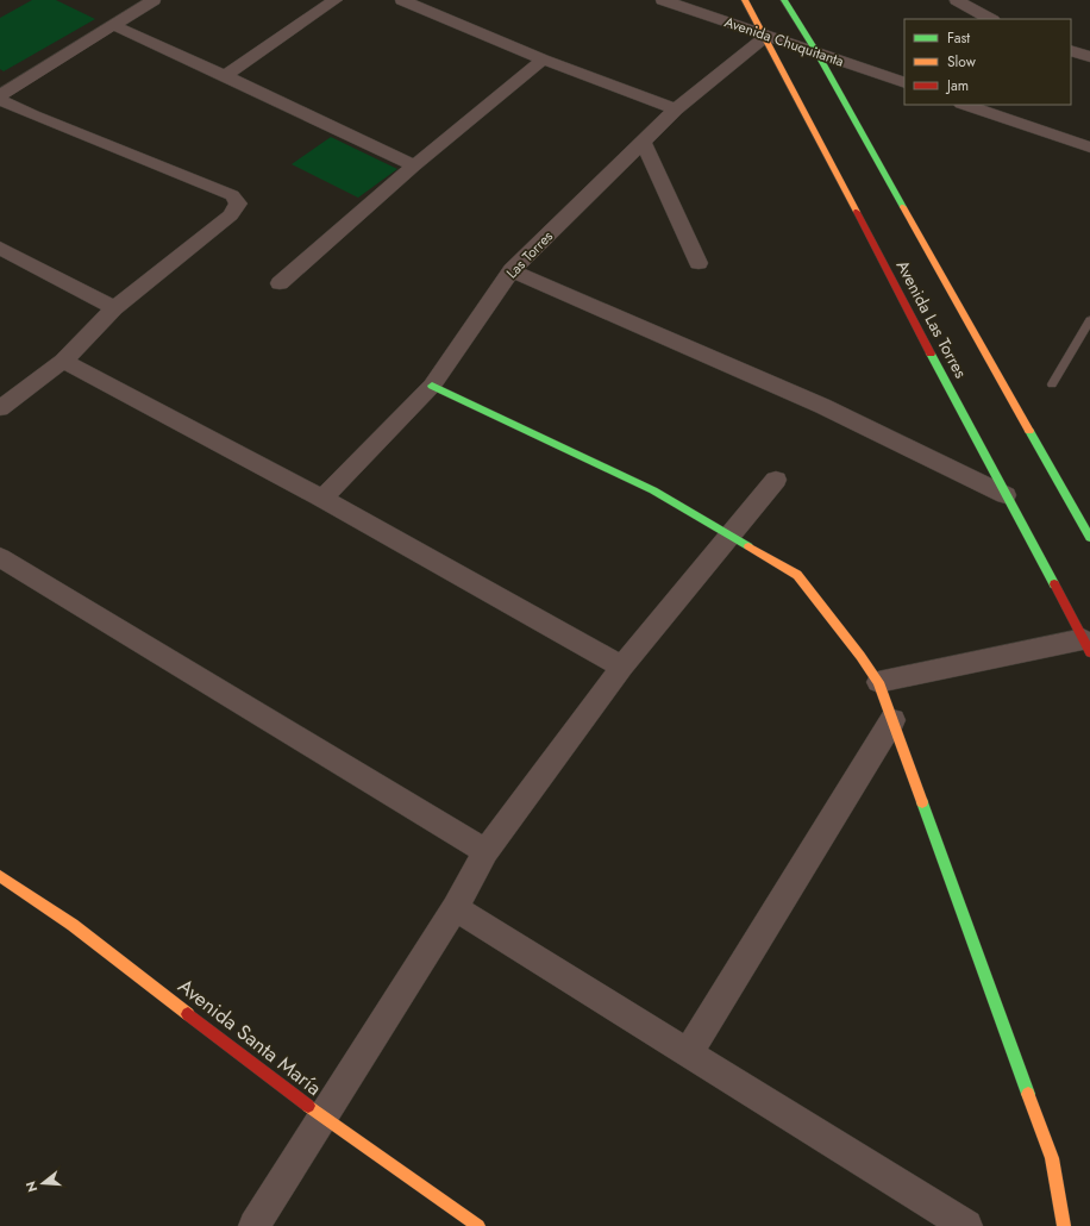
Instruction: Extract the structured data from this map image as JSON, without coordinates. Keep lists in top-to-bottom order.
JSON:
{
  "streets": {
    "street": [
      "Avenida Chuquitanta",
      "Las Torres",
      "Avenida Las Torres",
      "Avenida Santa María"
    ]
  },
  "crossings": [
    ["Avenida Chuquitanta", "Las Torres"],
    ["Avenida Chuquitanta", "Avenida Las Torres"],
    ["Las Torres", "Avenida Las Torres"]
  ],
  "legend": ["Fast", "Slow", "Jam"],
  "north": "left"
}
